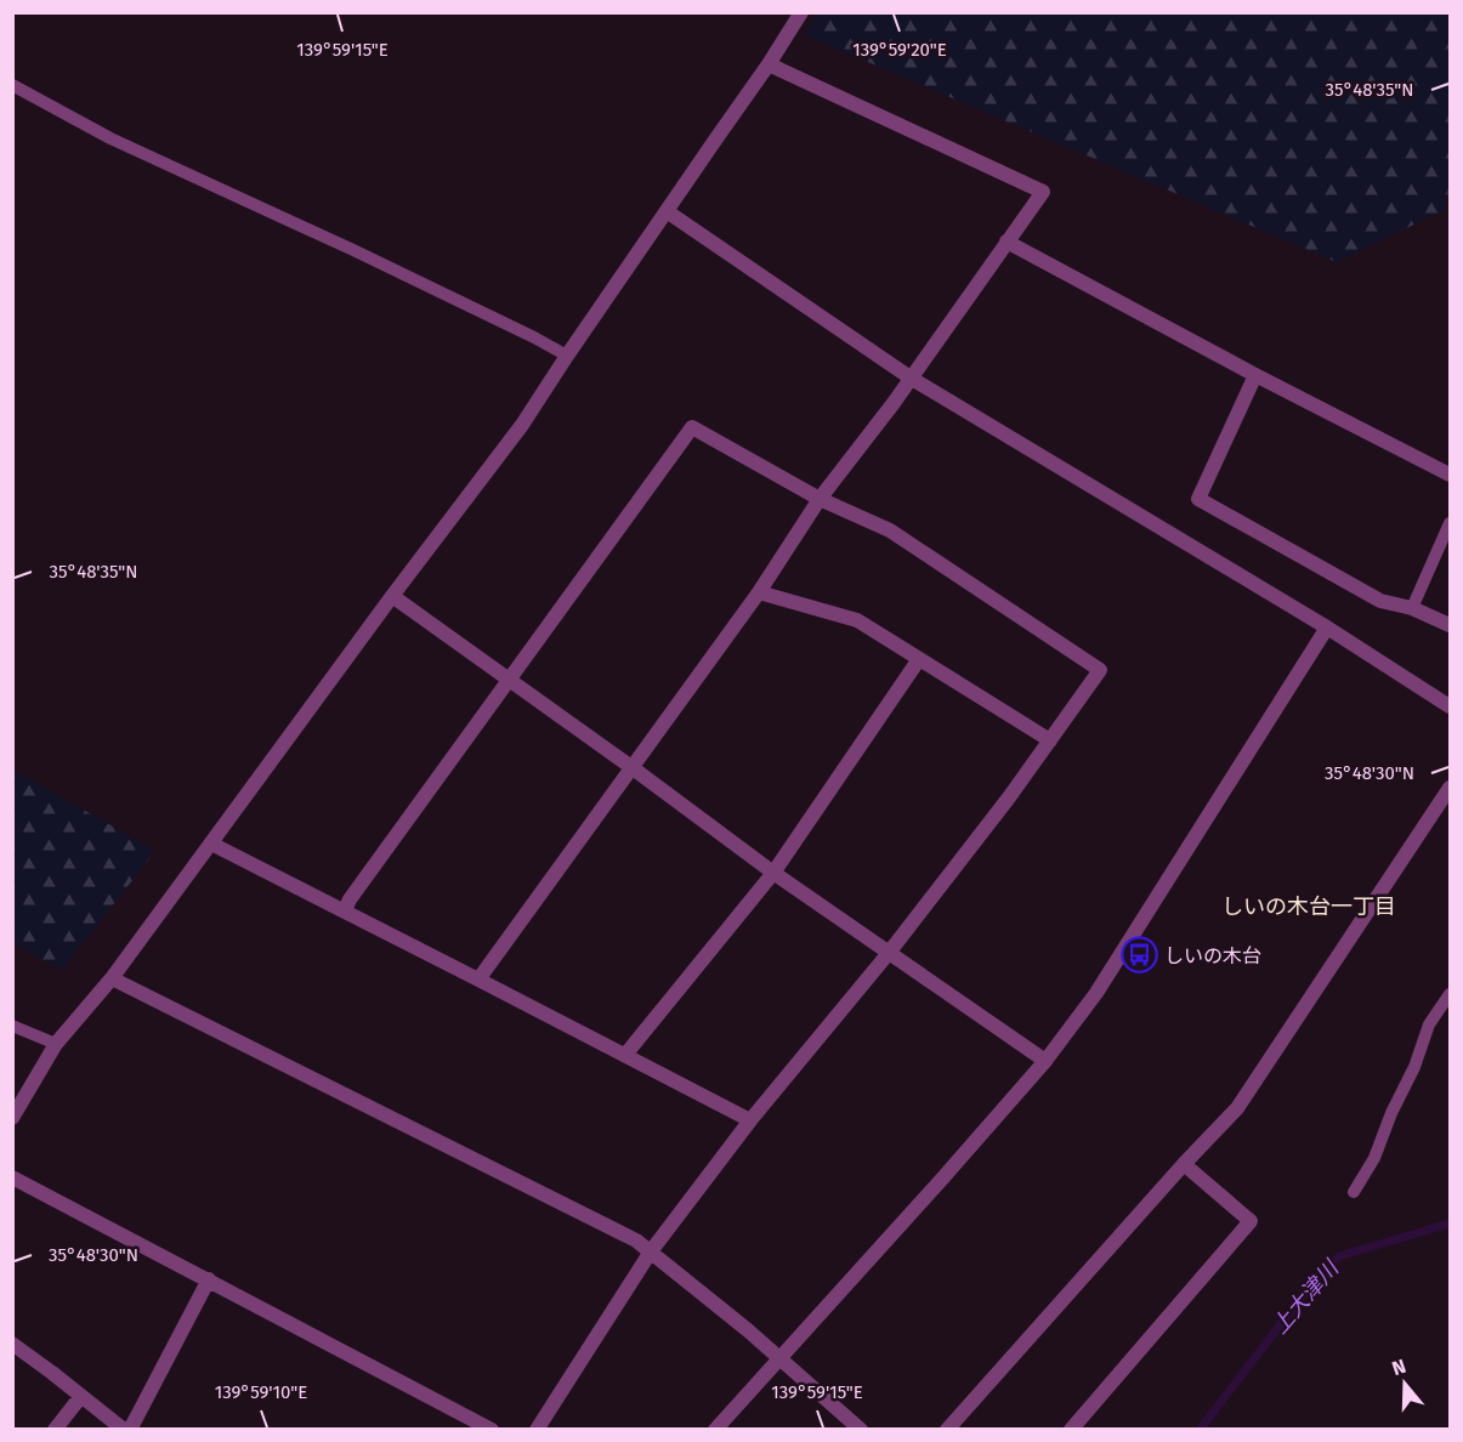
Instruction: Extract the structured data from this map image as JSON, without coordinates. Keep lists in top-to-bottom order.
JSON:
{
  "districts": ["しいの木台一丁目"],
  "water": ["上大津川"],
  "places": {
    "bus stop": ["しいの木台"]
  },
  "north": "top",
  "coordinates": [
    "139°59'15\"E",
    "139°59'20\"E",
    "35°48'35\"N",
    "35°48'30\"N",
    "139°59'10\"E"
  ]
}
